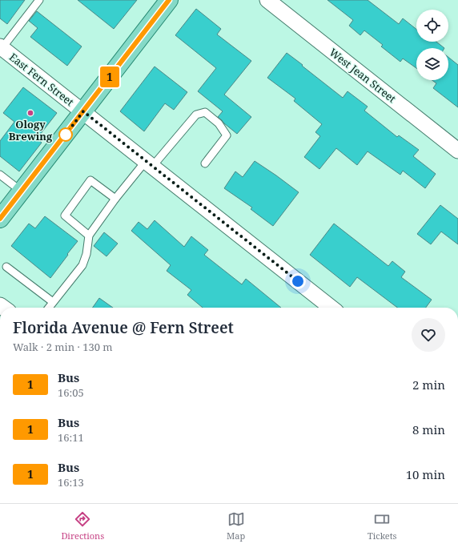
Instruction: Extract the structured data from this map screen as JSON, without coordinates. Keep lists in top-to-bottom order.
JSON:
{
  "streets": {
    "street": ["West Jean Street", "East Fern Street"]
  },
  "places": ["Ology Brewing"],
  "lines": ["bus line 1"],
  "page": {
    "on_map": "1",
    "heading": ["Florida Avenue @ Fern Street", "Walk · 2 min · 130 m"],
    "list": [
      {
        "mark": "1",
        "name": "Bus",
        "note": "16:05",
        "value": "2 min"
      },
      {
        "mark": "1",
        "name": "Bus",
        "note": "16:11",
        "value": "8 min"
      },
      {
        "mark": "1",
        "name": "Bus",
        "note": "16:13",
        "value": "10 min"
      }
    ],
    "tabs": ["Directions", "Map", "Tickets"]
  }
}
